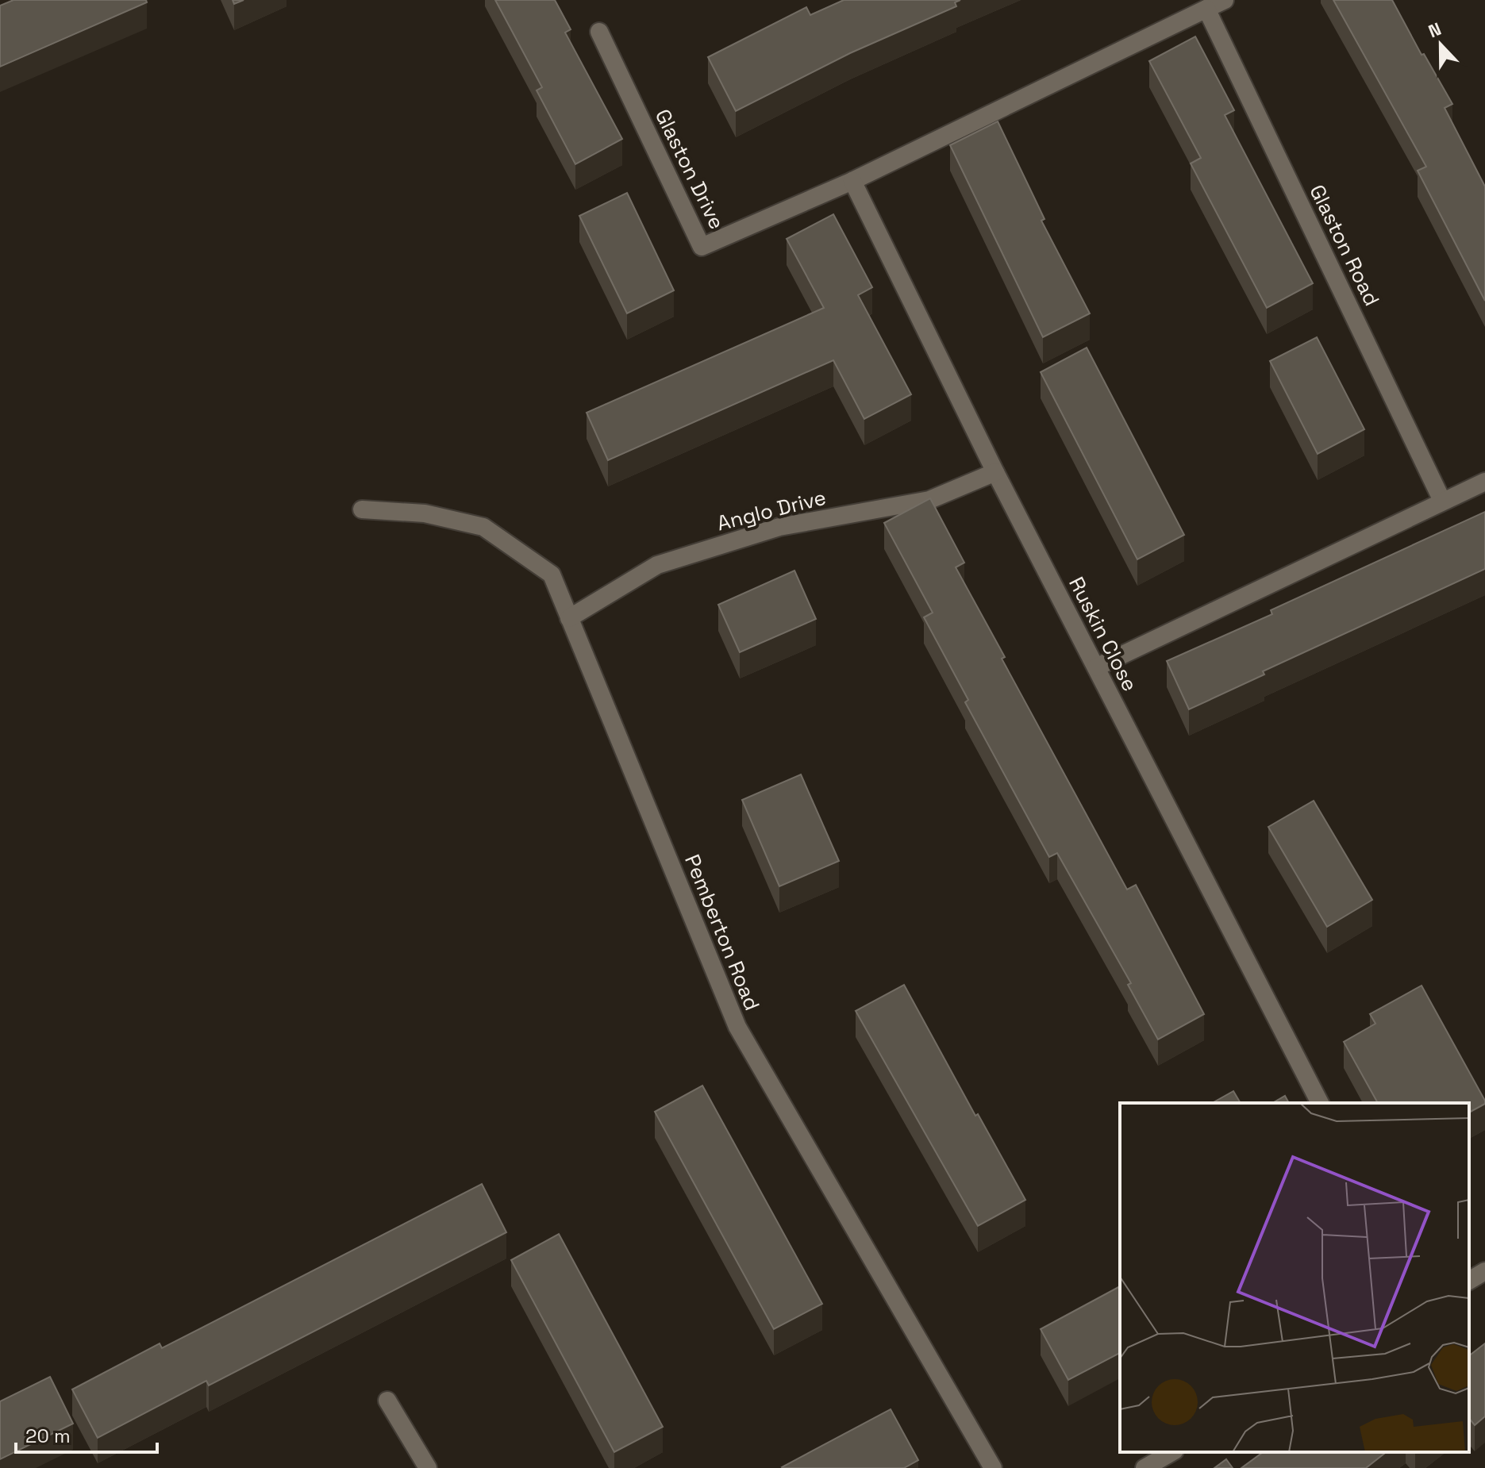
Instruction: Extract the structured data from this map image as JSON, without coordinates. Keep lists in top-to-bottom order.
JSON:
{
  "streets": {
    "street": [
      "Glaston Drive",
      "Glaston Road",
      "Anglo Drive",
      "Ruskin Close",
      "Pemberton Road"
    ]
  },
  "crossings": [
    ["Glaston Drive", "Ruskin Close"],
    ["Anglo Drive", "Ruskin Close"],
    ["Anglo Drive", "Pemberton Road"]
  ],
  "scale_bar": "20 m",
  "north": "top"
}
